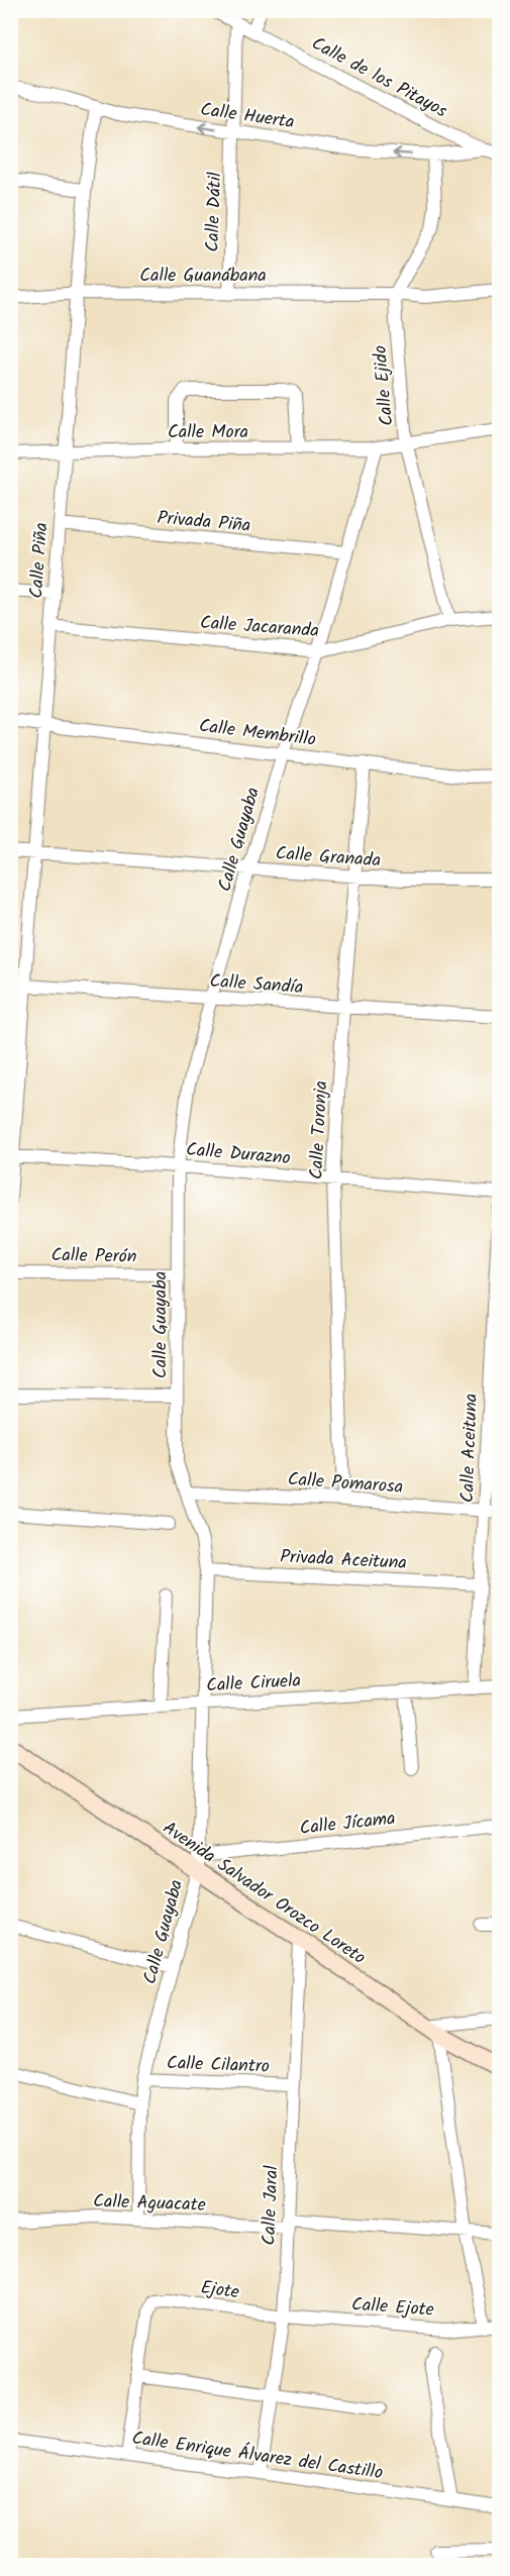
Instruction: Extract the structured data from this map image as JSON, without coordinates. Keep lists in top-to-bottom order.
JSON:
{
  "streets": {
    "street": [
      "Calle de los Pitayos",
      "Calle Huerta",
      "Calle Dátil",
      "Calle Guanábana",
      "Calle Ejido",
      "Calle Mora",
      "Privada Piña",
      "Calle Piña",
      "Calle Jacaranda",
      "Calle Membrillo",
      "Calle Guayaba",
      "Calle Granada",
      "Calle Sandía",
      "Calle Toronja",
      "Calle Durazno",
      "Calle Perón",
      "Calle Aceituna",
      "Calle Pomarosa",
      "Privada Aceituna",
      "Calle Ciruela",
      "Calle Jícama",
      "Avenida Salvador Orozco Loreto",
      "Calle Cilantro",
      "Calle Aguacate",
      "Calle Jaral",
      "Ejote",
      "Calle Ejote",
      "Calle Enrique Álvarez del Castillo"
    ]
  },
  "crossings": [
    ["Calle de los Pitayos", "Calle Huerta"],
    ["Calle de los Pitayos", "Calle Dátil"],
    ["Calle Huerta", "Calle Dátil"],
    ["Calle Huerta", "Calle Piña"],
    ["Calle Dátil", "Calle Guanábana"],
    ["Calle Guanábana", "Calle Ejido"],
    ["Calle Guanábana", "Calle Piña"],
    ["Calle Ejido", "Calle Mora"],
    ["Calle Ejido", "Calle Jacaranda"],
    ["Calle Mora", "Calle Piña"],
    ["Calle Mora", "Calle Guayaba"],
    ["Privada Piña", "Calle Piña"],
    ["Privada Piña", "Calle Guayaba"],
    ["Calle Piña", "Calle Jacaranda"],
    ["Calle Piña", "Calle Membrillo"],
    ["Calle Piña", "Calle Granada"],
    ["Calle Piña", "Calle Sandía"],
    ["Calle Piña", "Calle Durazno"],
    ["Calle Jacaranda", "Calle Guayaba"],
    ["Calle Membrillo", "Calle Guayaba"],
    ["Calle Membrillo", "Calle Toronja"],
    ["Calle Guayaba", "Calle Granada"],
    ["Calle Guayaba", "Calle Sandía"],
    ["Calle Guayaba", "Calle Durazno"],
    ["Calle Guayaba", "Calle Perón"],
    ["Calle Guayaba", "Calle Pomarosa"],
    ["Calle Guayaba", "Privada Aceituna"],
    ["Calle Guayaba", "Calle Ciruela"],
    ["Calle Guayaba", "Calle Jícama"],
    ["Calle Guayaba", "Avenida Salvador Orozco Loreto"],
    ["Calle Guayaba", "Calle Cilantro"],
    ["Calle Guayaba", "Calle Aguacate"],
    ["Calle Granada", "Calle Toronja"],
    ["Calle Sandía", "Calle Toronja"],
    ["Calle Toronja", "Calle Durazno"],
    ["Calle Toronja", "Calle Pomarosa"],
    ["Calle Aceituna", "Calle Pomarosa"],
    ["Calle Aceituna", "Privada Aceituna"],
    ["Calle Aceituna", "Calle Ciruela"],
    ["Calle Jícama", "Avenida Salvador Orozco Loreto"],
    ["Avenida Salvador Orozco Loreto", "Calle Jaral"],
    ["Calle Cilantro", "Calle Jaral"],
    ["Calle Aguacate", "Calle Jaral"],
    ["Calle Jaral", "Ejote"],
    ["Calle Jaral", "Calle Ejote"],
    ["Calle Jaral", "Calle Enrique Álvarez del Castillo"],
    ["Ejote", "Calle Ejote"]
  ],
  "one_way": ["Calle Huerta"]
}
